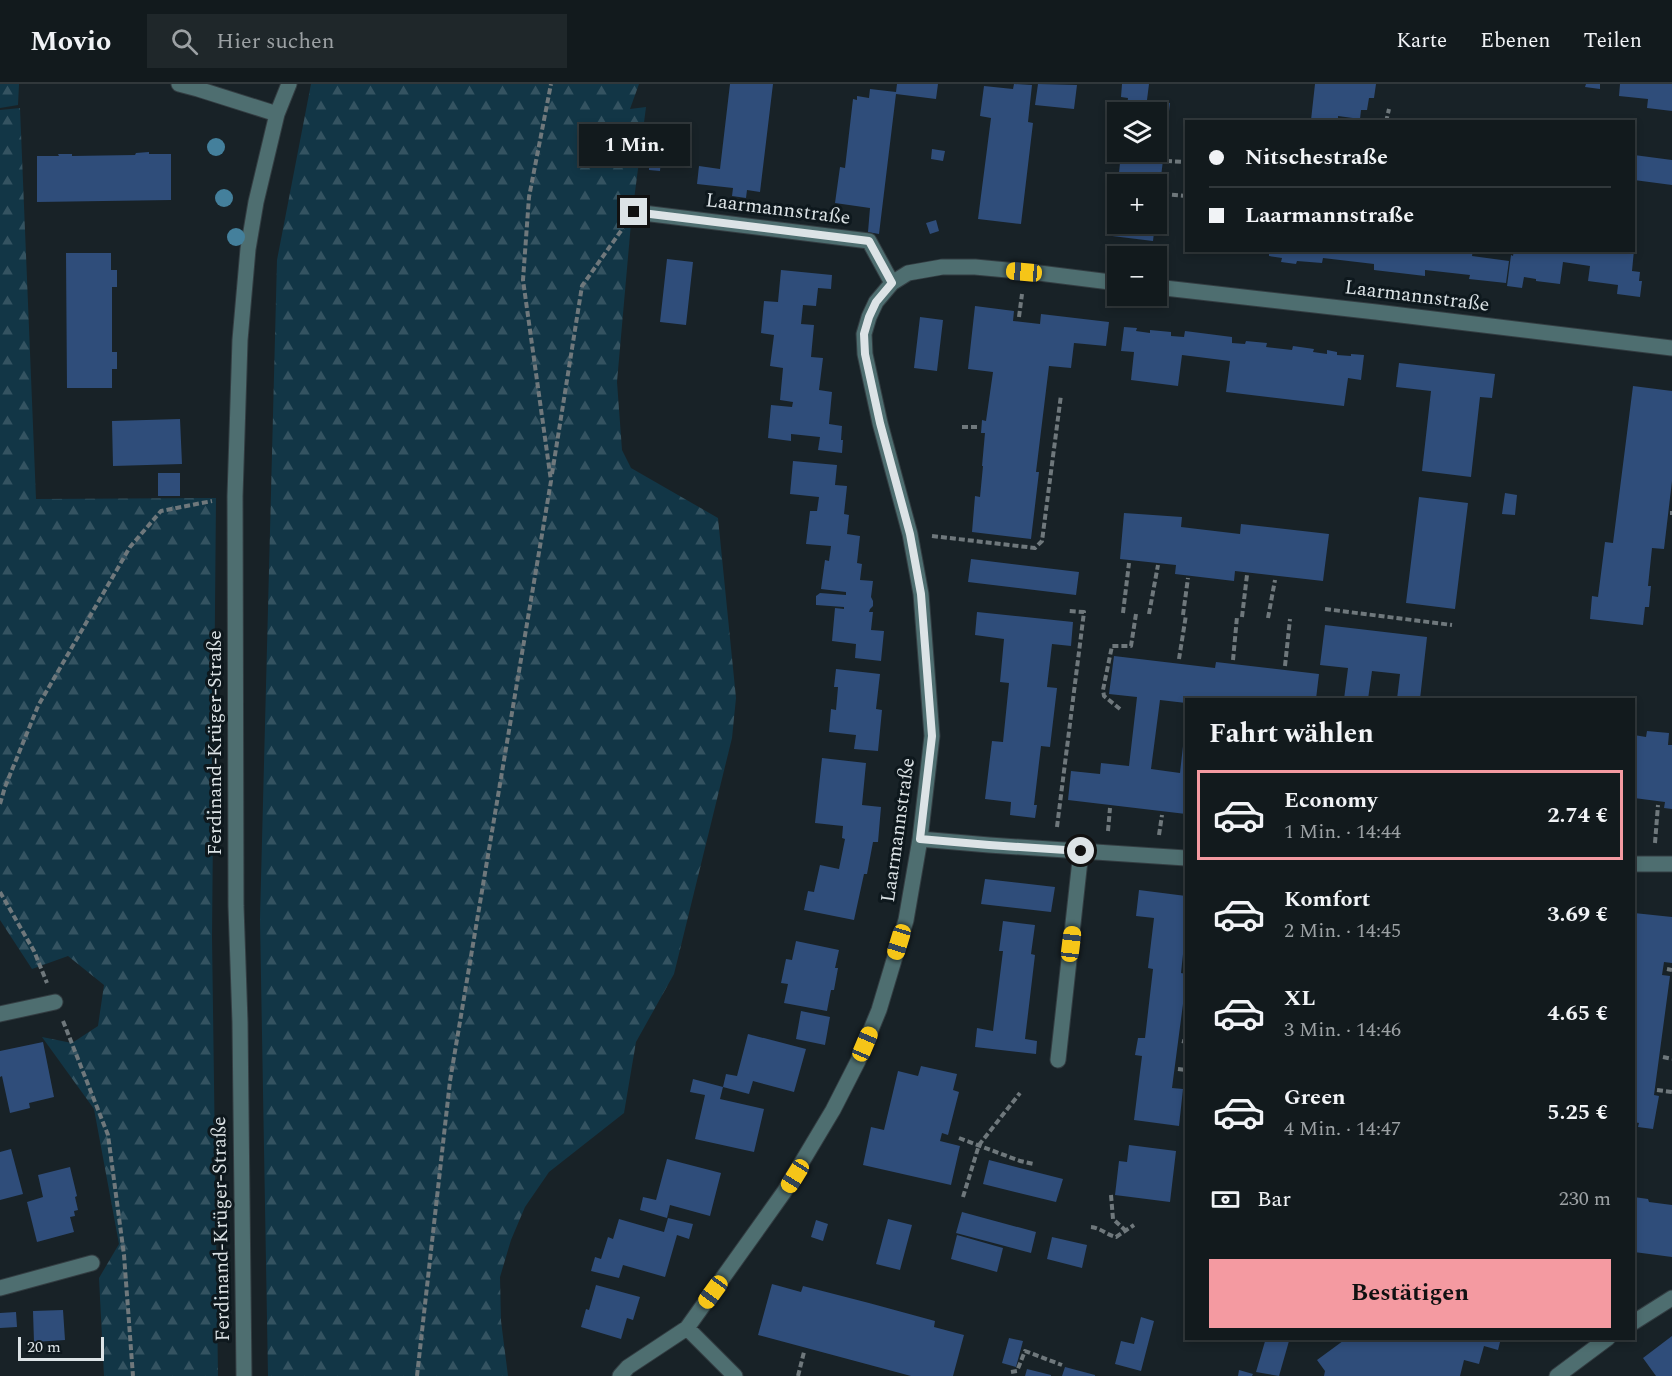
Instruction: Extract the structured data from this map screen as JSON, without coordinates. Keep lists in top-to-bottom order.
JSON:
{
  "streets": {
    "street": ["Laarmannstraße", "Ferdinand-Krüger-Straße"]
  },
  "scale_bar": "20 m",
  "page": {
    "header": "Movio",
    "search": "Hier suchen",
    "nav": ["Karte", "Ebenen", "Teilen"],
    "map_buttons": ["+", "−"],
    "banner": ["Nitschestraße", "Laarmannstraße"],
    "bubble": "1 Min.",
    "heading": "Fahrt wählen",
    "list": [
      {
        "name": "Economy",
        "note": "1 Min. · 14:44",
        "value": "2.74 €"
      },
      {
        "name": "Komfort",
        "note": "2 Min. · 14:45",
        "value": "3.69 €"
      },
      {
        "name": "XL",
        "note": "3 Min. · 14:46",
        "value": "4.65 €"
      },
      {
        "name": "Green",
        "note": "4 Min. · 14:47",
        "value": "5.25 €"
      }
    ],
    "pay": ["Bar", "230 m"],
    "buttons": "Bestätigen",
    "scale": "20 m"
  }
}
